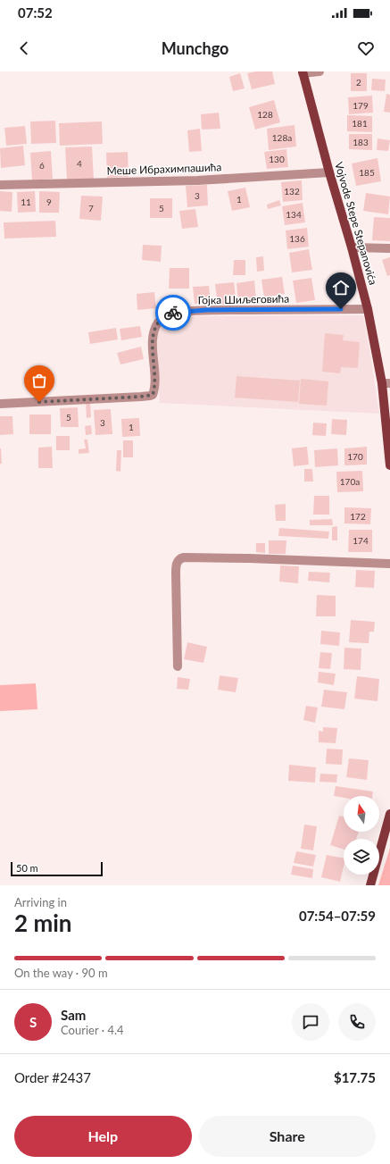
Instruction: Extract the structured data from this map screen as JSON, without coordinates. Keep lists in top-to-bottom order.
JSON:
{
  "streets": {
    "main road": ["Vojvode Stepe Stepanovića"],
    "street": ["Меше Ибрахимпашића", "Гојка Шиљеговића"]
  },
  "crossings": [
    ["Меше Ибрахимпашића", "Vojvode Stepe Stepanovića"],
    ["Vojvode Stepe Stepanovića", "Гојка Шиљеговића"]
  ],
  "house_numbers": [
    "2",
    "179",
    "128",
    "181",
    "128a",
    "183",
    "130",
    "4",
    "6",
    "185",
    "132",
    "3",
    "1",
    "11",
    "9",
    "7",
    "5",
    "134",
    "136",
    "5",
    "3",
    "1",
    "170",
    "170a",
    "172",
    "174"
  ],
  "scale_bar": "50 m",
  "north": "top",
  "page": {
    "status": "07:52",
    "header": "Munchgo",
    "scale": "50 m",
    "heading": ["2 min", "Arriving in", "07:54–07:59"],
    "panel": [
      "Sam",
      "Courier · 4.4",
      "Order #2437",
      "$17.75"
    ],
    "bar": "On the way · 90 m",
    "round": "S",
    "buttons": ["Help", "Share"]
  }
}
